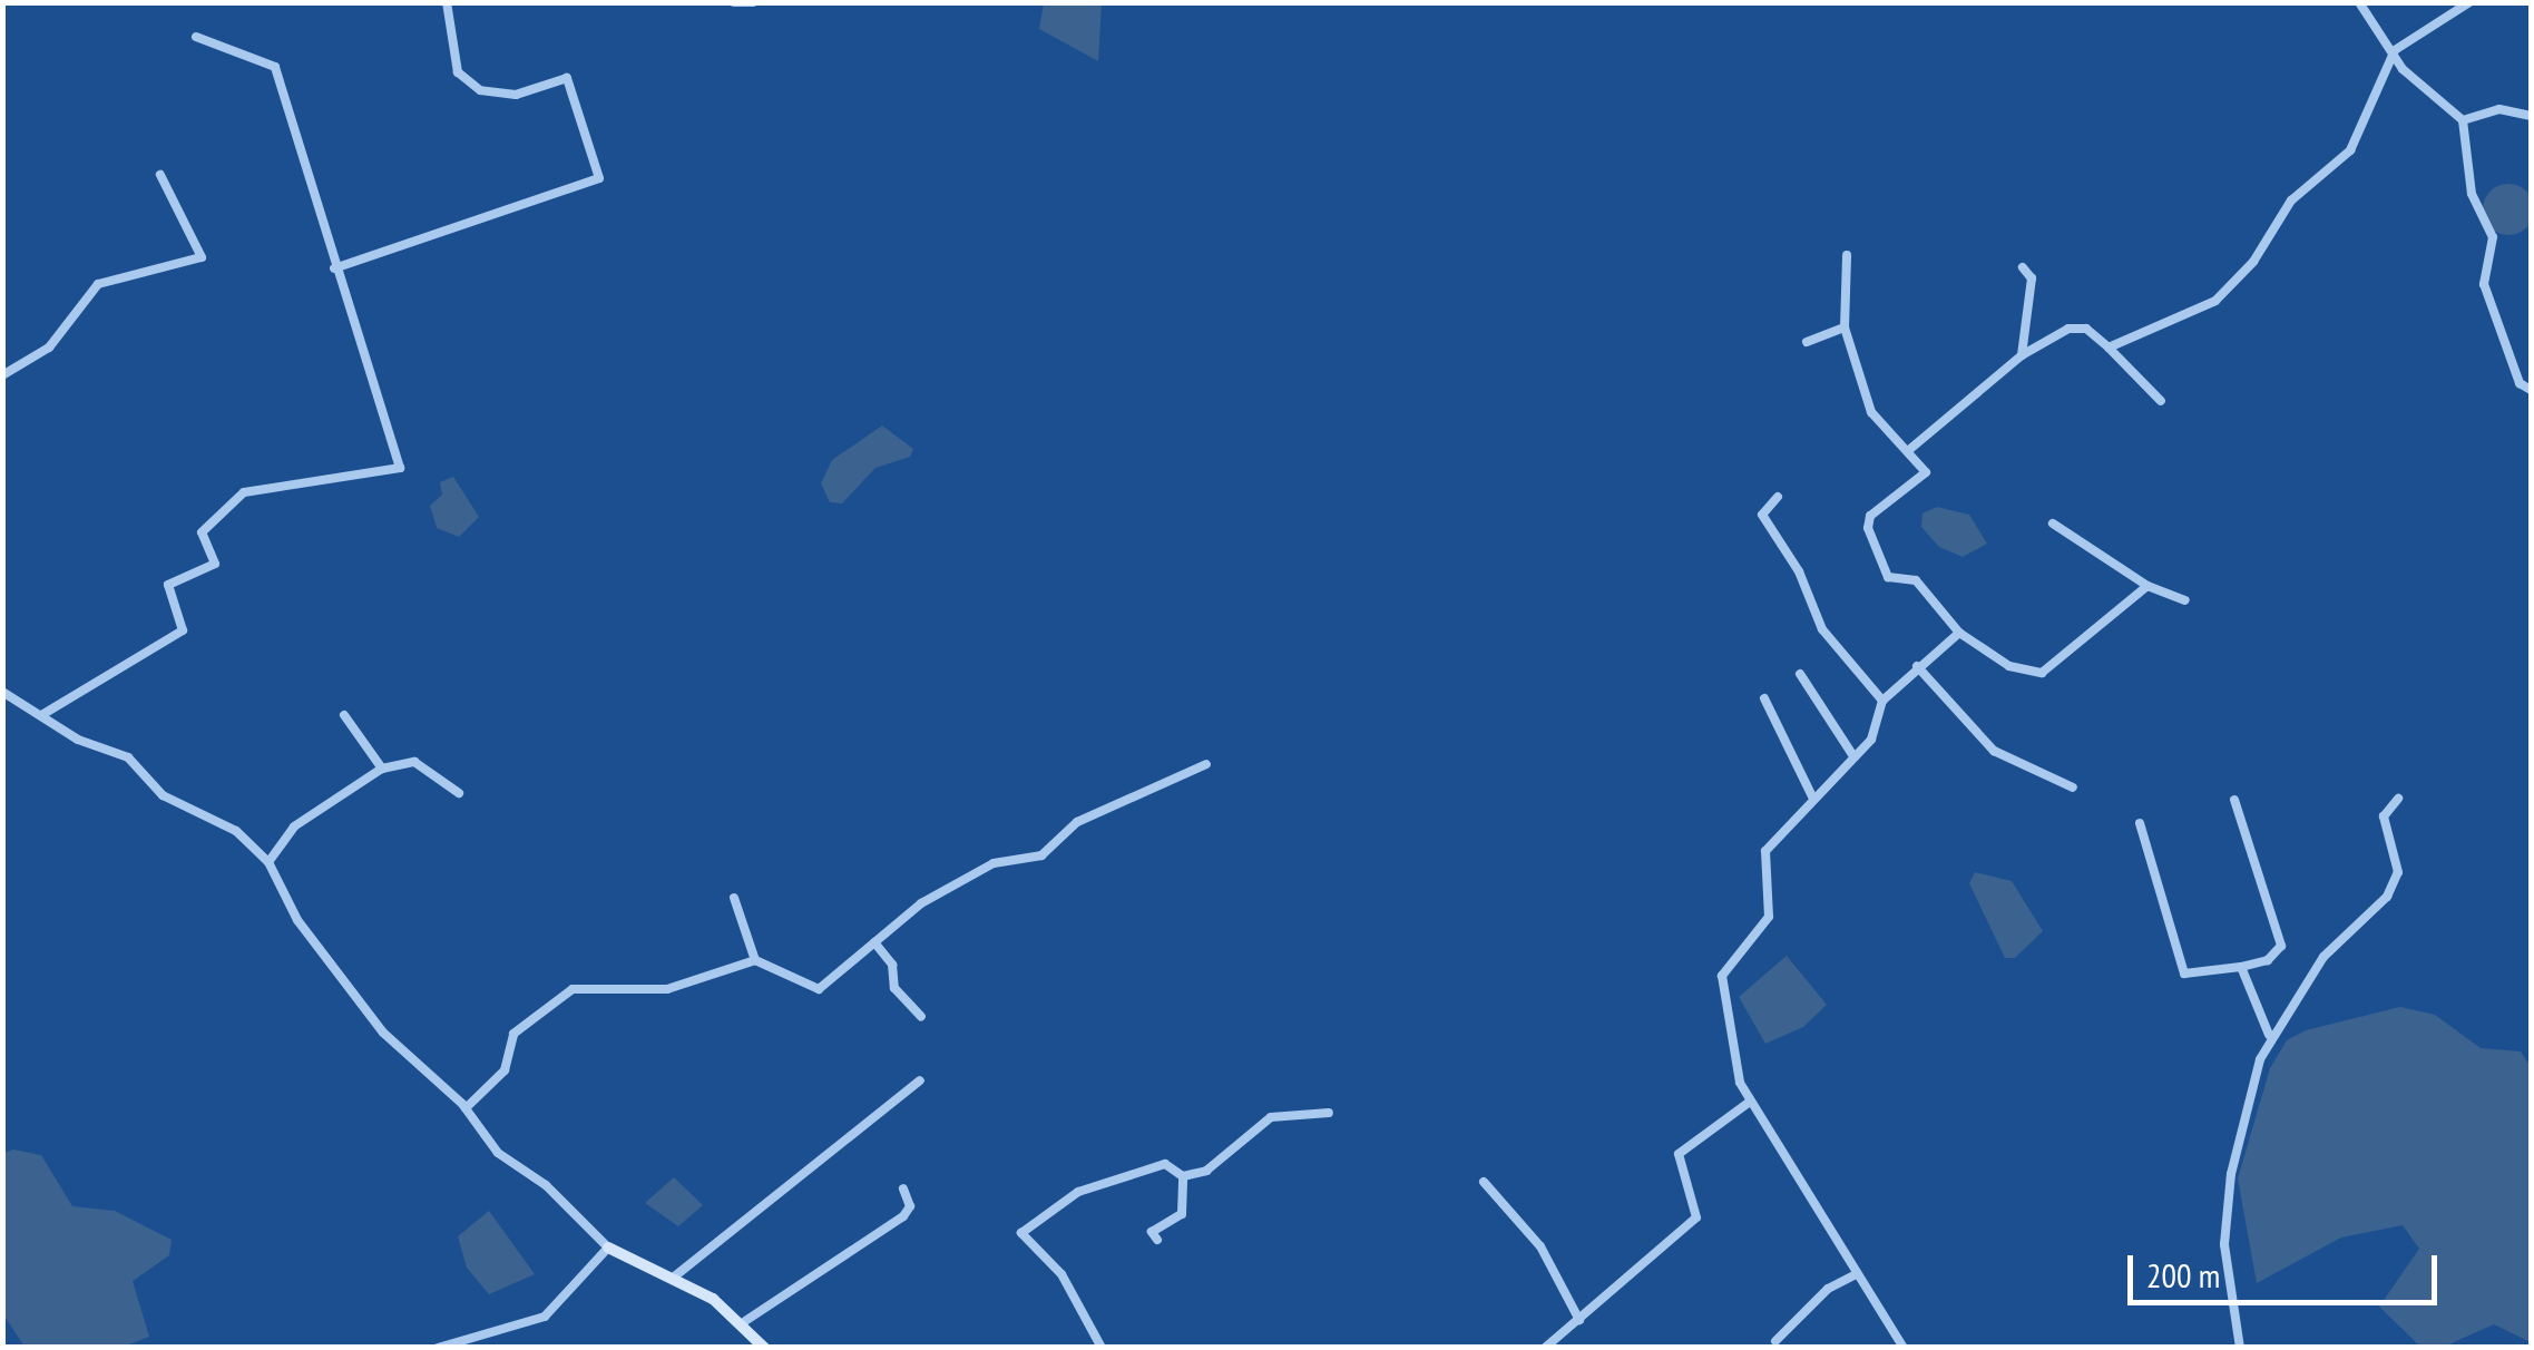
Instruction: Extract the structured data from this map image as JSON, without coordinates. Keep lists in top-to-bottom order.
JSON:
{
  "scale_bar": "200 m"
}
